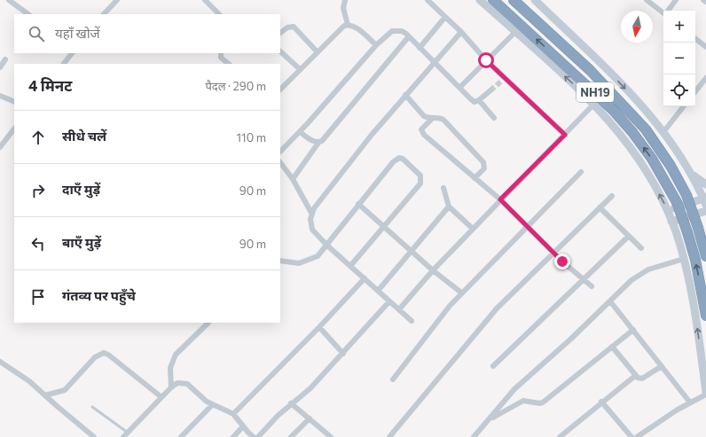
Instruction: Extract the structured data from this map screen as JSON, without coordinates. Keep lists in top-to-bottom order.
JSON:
{
  "streets": {
    "highway": ["NH19"]
  },
  "north": "bottom",
  "page": {
    "map_buttons": ["+", "−"],
    "search": "यहाँ खोजें",
    "heading": ["4 मिनट", "पैदल · 290 m"],
    "list": [
      ["सीधे चलें", "110 m"],
      ["दाएँ मुड़ें", "90 m"],
      ["बाएँ मुड़ें", "90 m"],
      "गंतव्य पर पहुँचे"
    ]
  }
}
